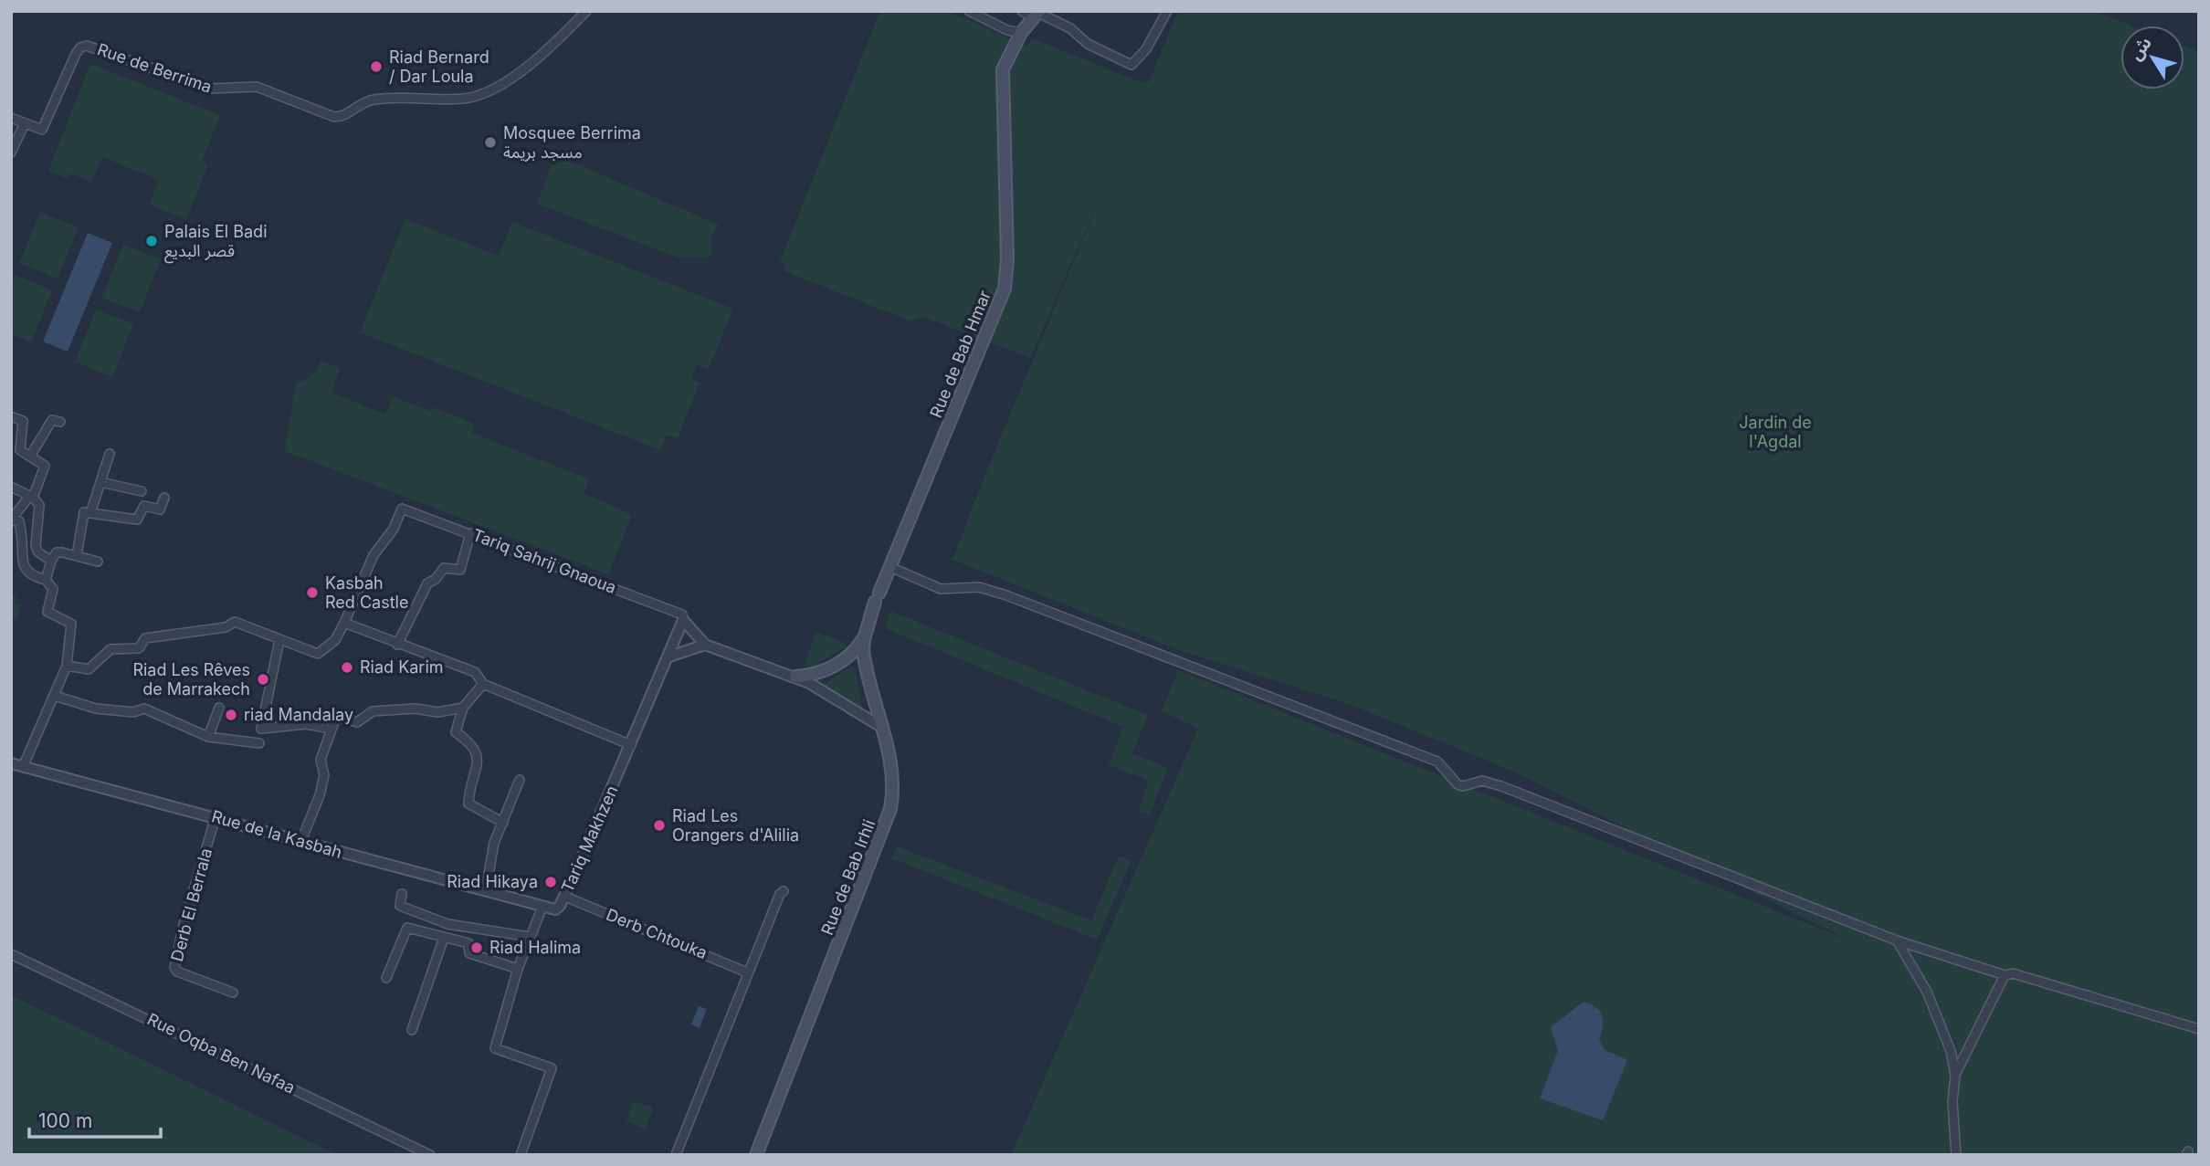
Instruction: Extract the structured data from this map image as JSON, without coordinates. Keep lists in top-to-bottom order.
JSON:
{
  "streets": {
    "main road": ["Rue de Bab Hmar", "Rue de Bab Irhli"],
    "street": [
      "Rue de Berrima",
      "Tariq Sahrij Gnaoua",
      "Rue de la Kasbah",
      "Tariq Makhzen",
      "Derb El Berrala",
      "Derb Chtouka",
      "Rue Oqba Ben Nafaa"
    ]
  },
  "crossings": [
    ["Rue de Bab Hmar", "Rue de Bab Irhli"],
    ["Tariq Sahrij Gnaoua", "Tariq Makhzen"],
    ["Rue de la Kasbah", "Tariq Makhzen"],
    ["Rue de la Kasbah", "Derb El Berrala"],
    ["Tariq Makhzen", "Derb Chtouka"]
  ],
  "parks": ["Jardin de l'Agdal"],
  "places": [
    "Riad Bernard / Dar Loula",
    "Mosquee Berrima مسجد بريمة",
    "Palais El Badi قصر البديع",
    "Kasbah Red Castle",
    "Riad Karim",
    "Riad Les Rêves de Marrakech",
    "riad Mandalay",
    "Riad Les Orangers d'Alilia",
    "Riad Hikaya",
    "Riad Halima"
  ],
  "scale_bar": "100 m",
  "north": "top left"
}
